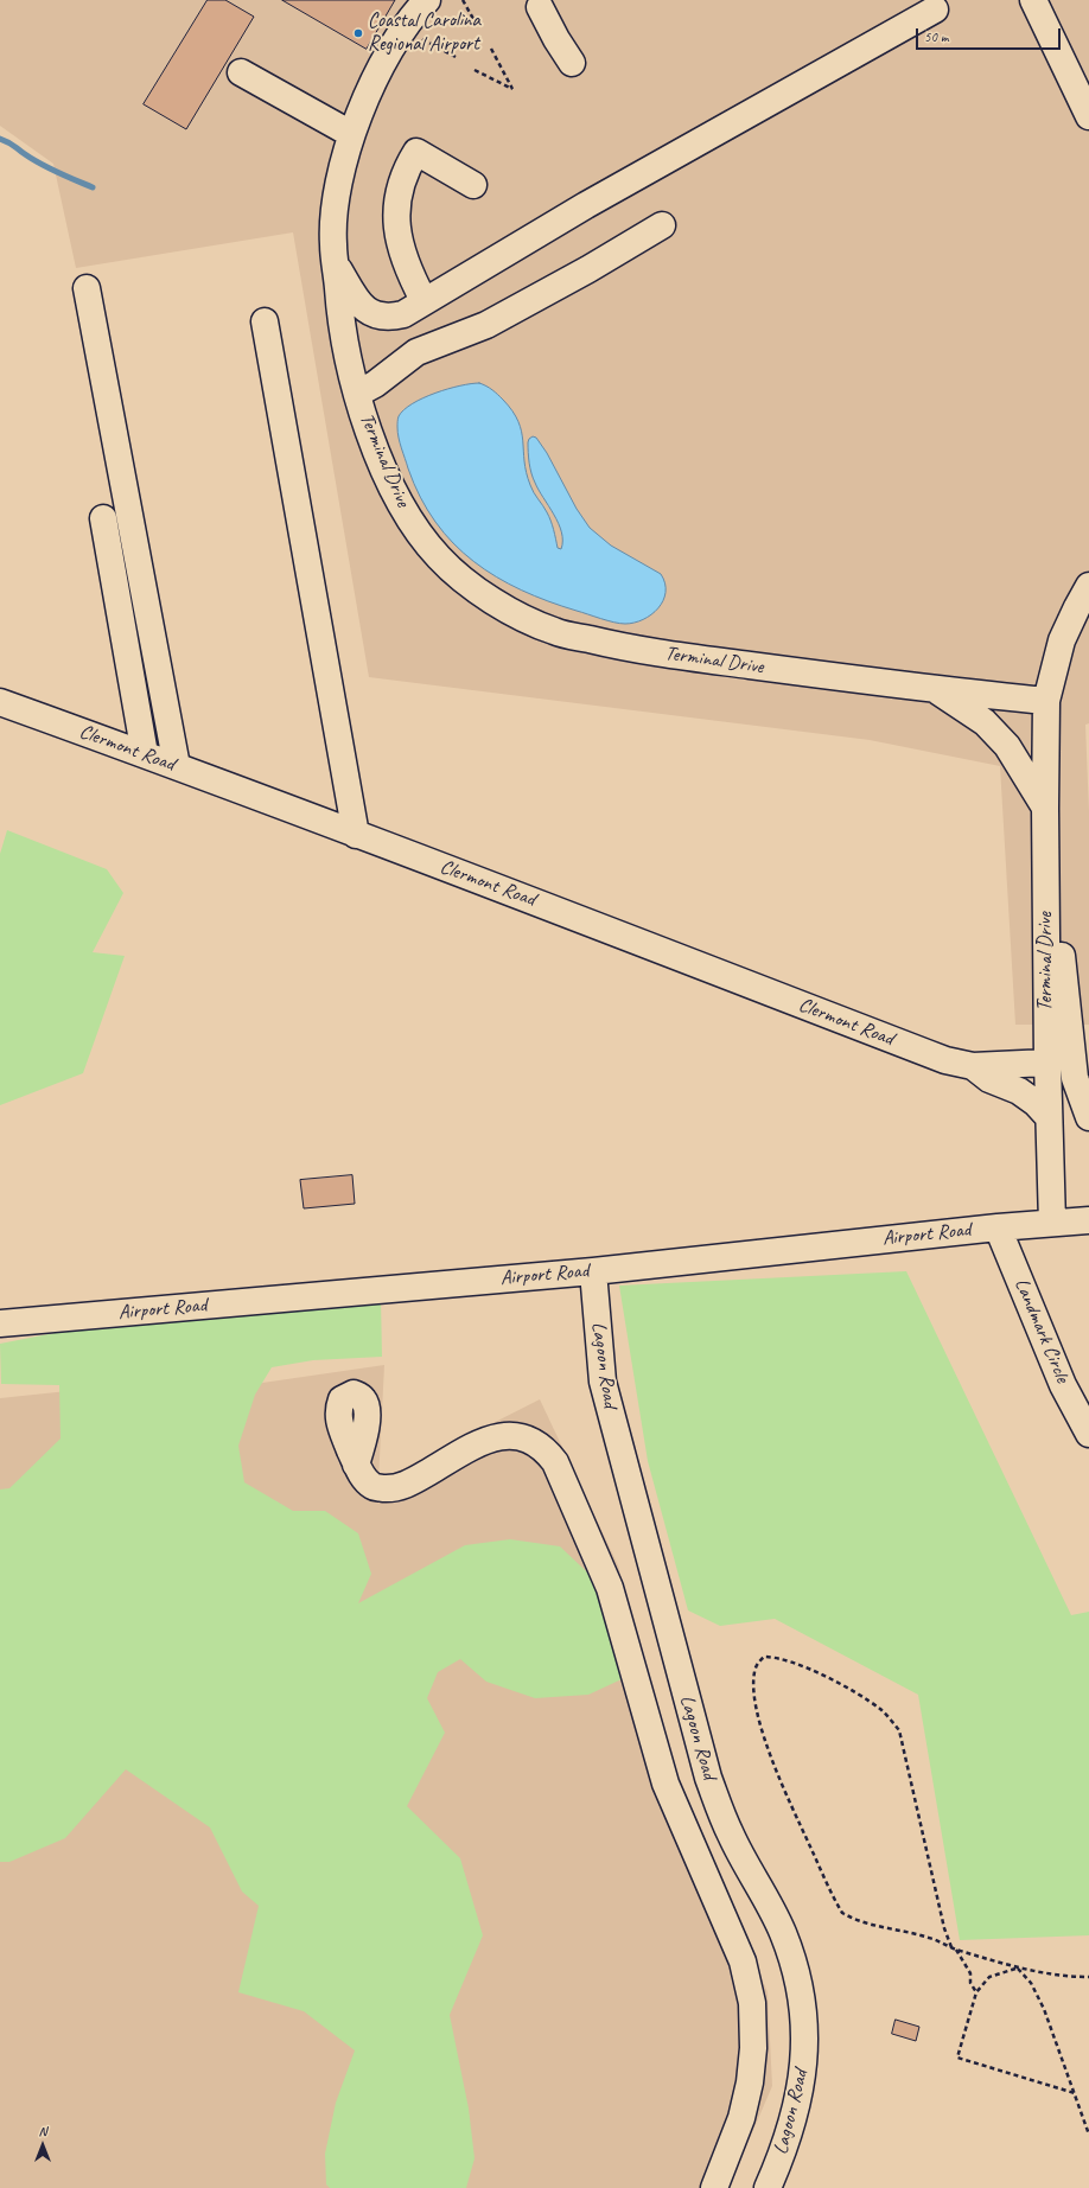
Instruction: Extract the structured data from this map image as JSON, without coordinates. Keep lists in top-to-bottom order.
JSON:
{
  "streets": {
    "street": [
      "Terminal Drive",
      "Clermont Road",
      "Airport Road",
      "Landmark Circle",
      "Lagoon Road"
    ]
  },
  "crossings": [
    ["Terminal Drive", "Clermont Road"],
    ["Terminal Drive", "Airport Road"],
    ["Airport Road", "Landmark Circle"],
    ["Airport Road", "Lagoon Road"]
  ],
  "places": ["Coastal Carolina Regional Airport"],
  "scale_bar": "50 m",
  "north": "top"
}
